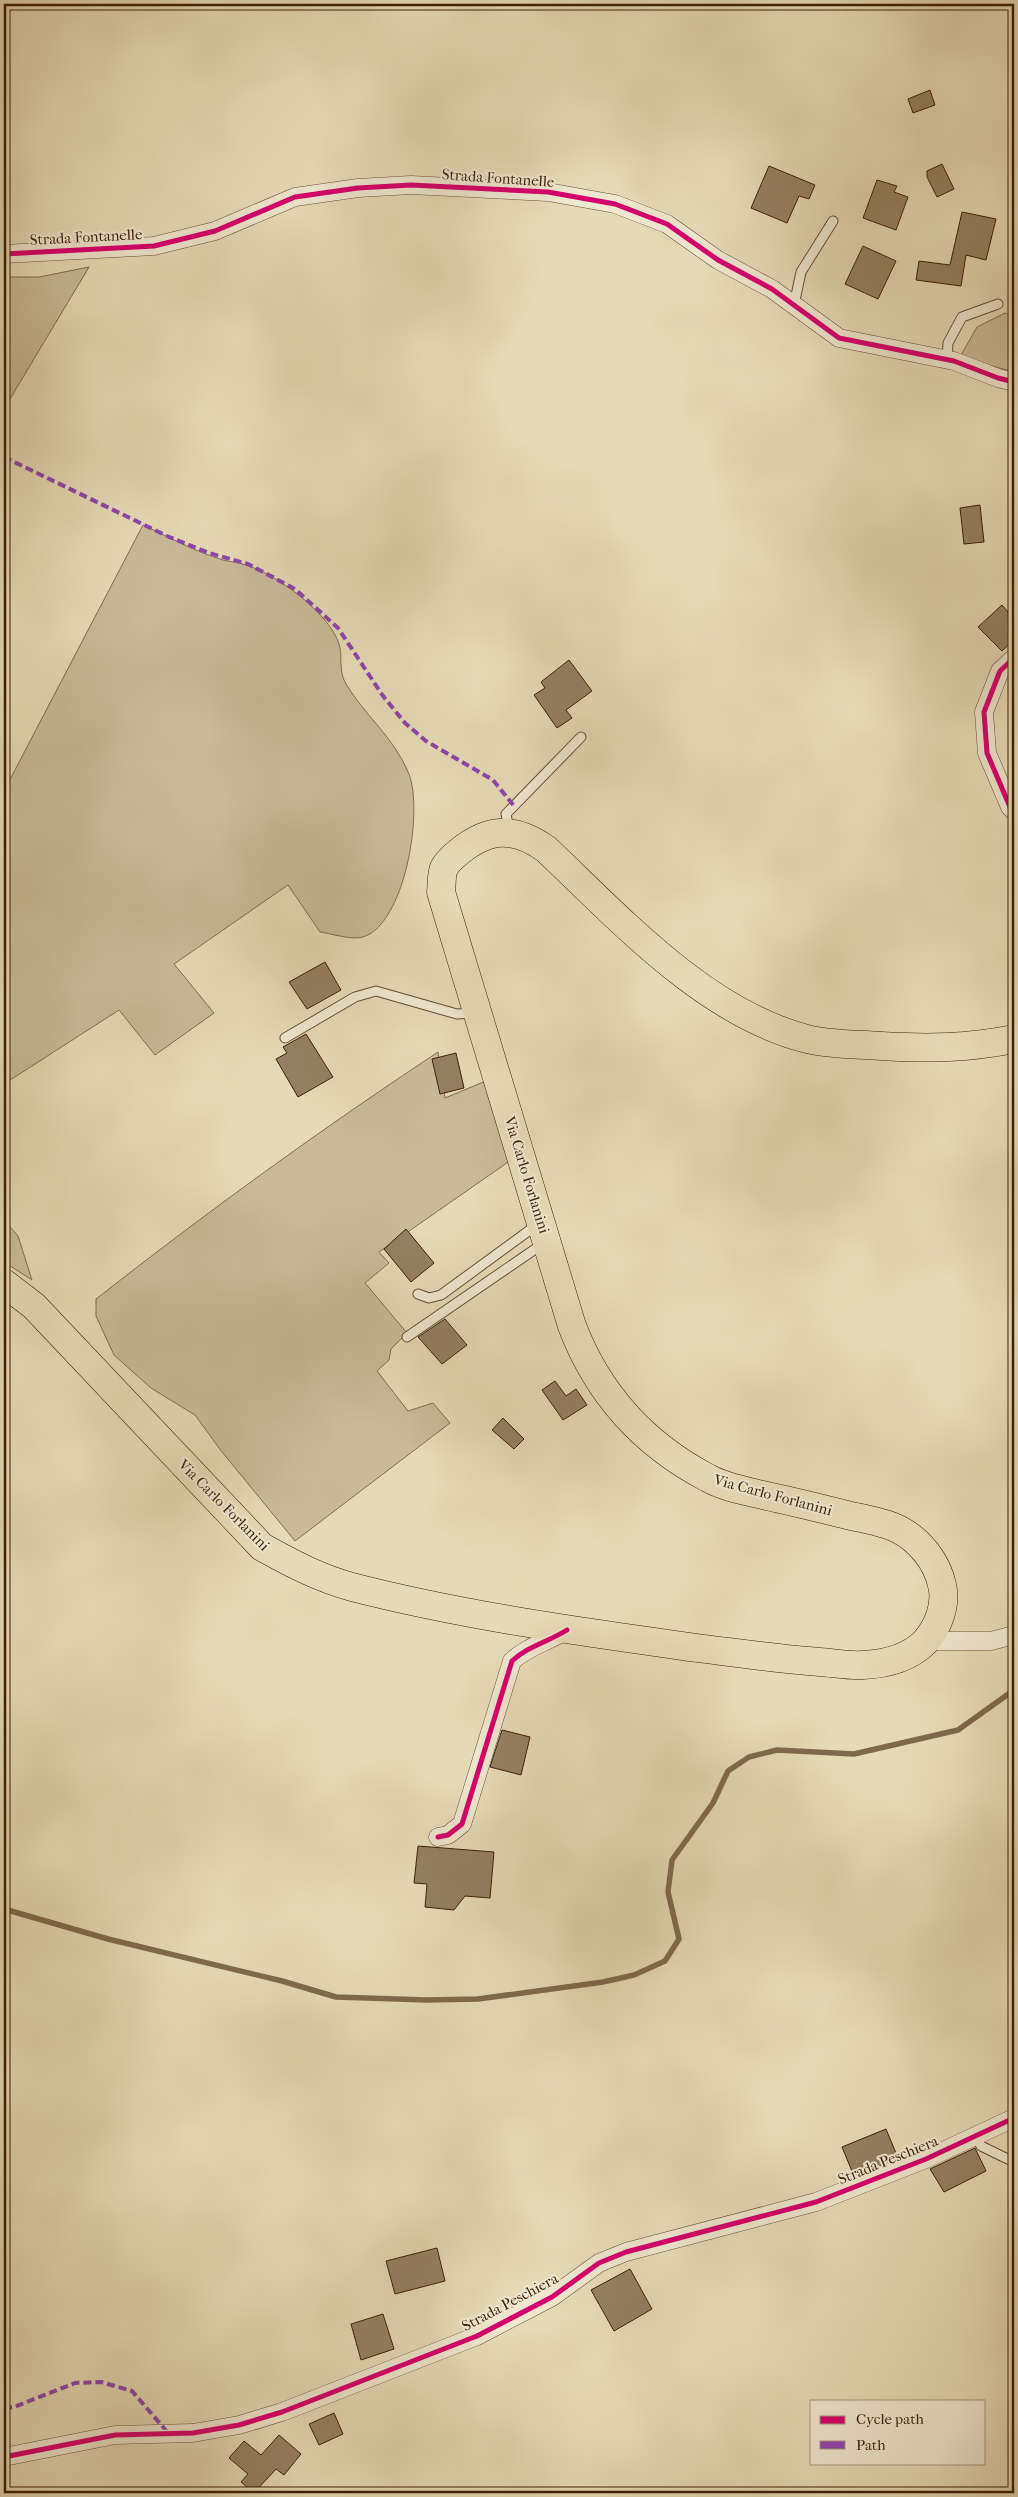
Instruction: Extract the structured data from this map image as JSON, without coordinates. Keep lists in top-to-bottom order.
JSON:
{
  "streets": {
    "main road": ["Via Carlo Forlanini"],
    "street": ["Strada Fontanelle", "Strada Peschiera"]
  },
  "legend": ["Cycle path", "Path"]
}
